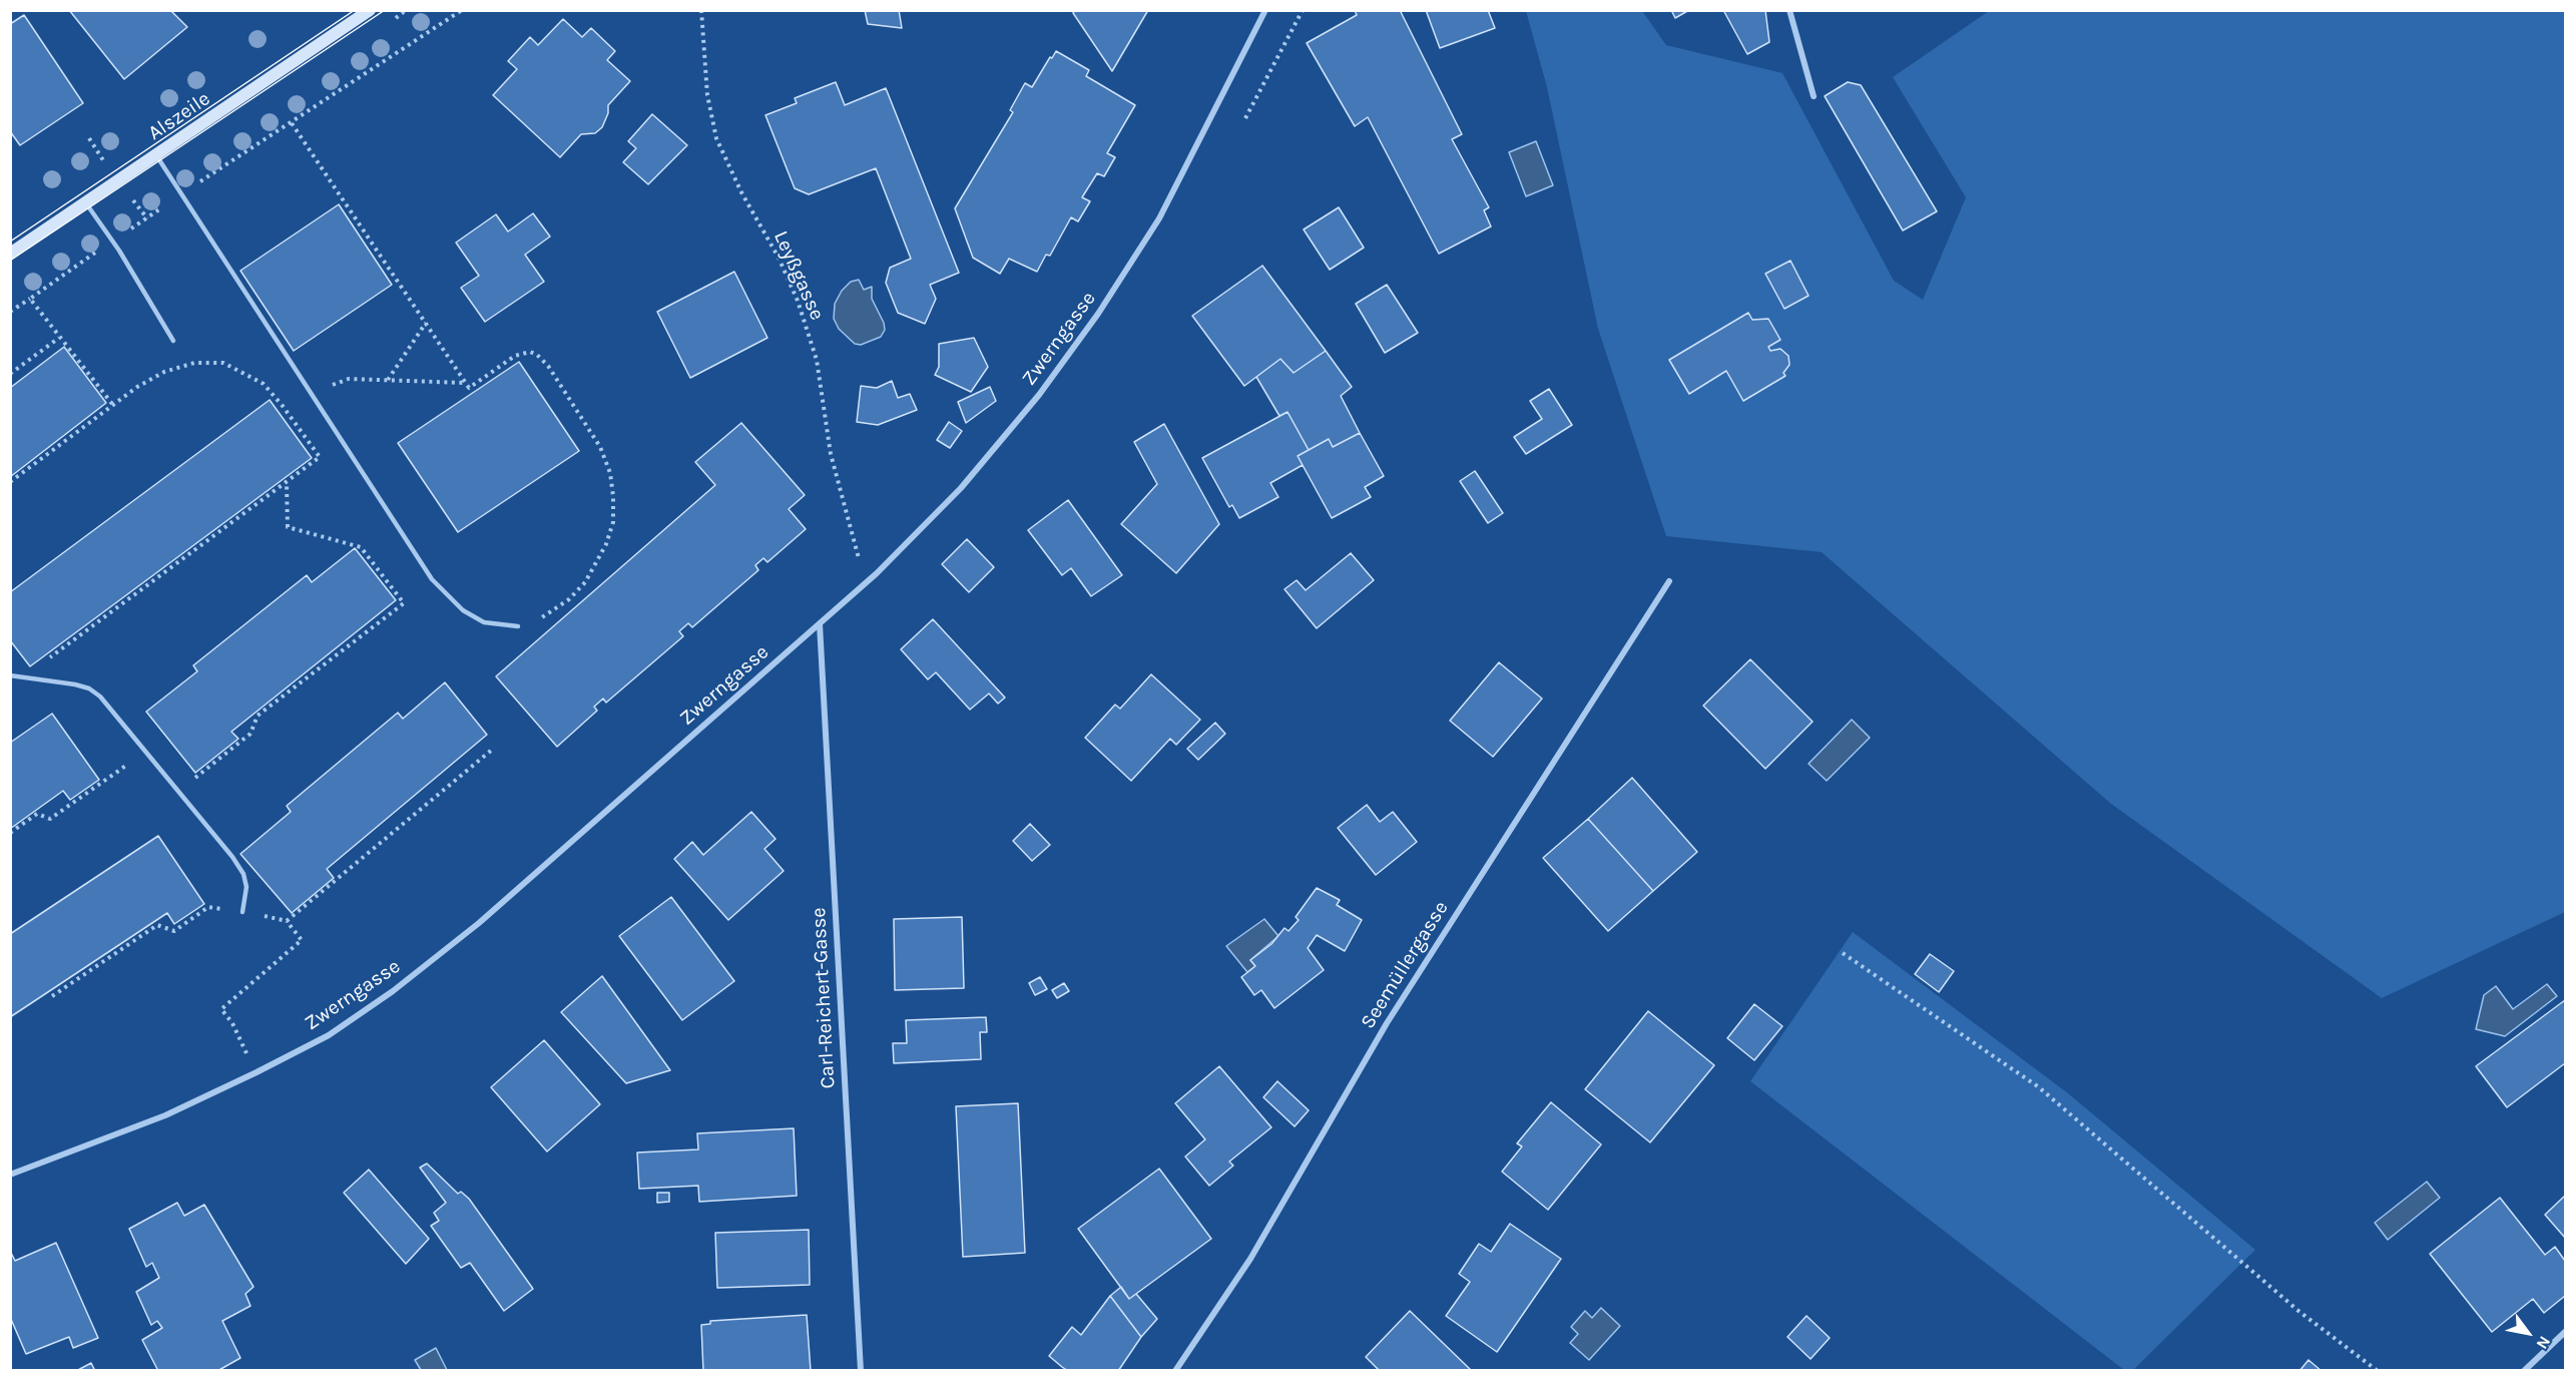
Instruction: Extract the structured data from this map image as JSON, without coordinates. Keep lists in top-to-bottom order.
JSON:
{
  "streets": {
    "main road": ["Alszeile"],
    "street": ["Zwerngasse", "Seemüllergasse", "Carl-Reichert-Gasse"],
    "path": ["Leyßgasse"]
  },
  "crossings": [
    ["Zwerngasse", "Carl-Reichert-Gasse"]
  ],
  "north": "bottom right"
}
